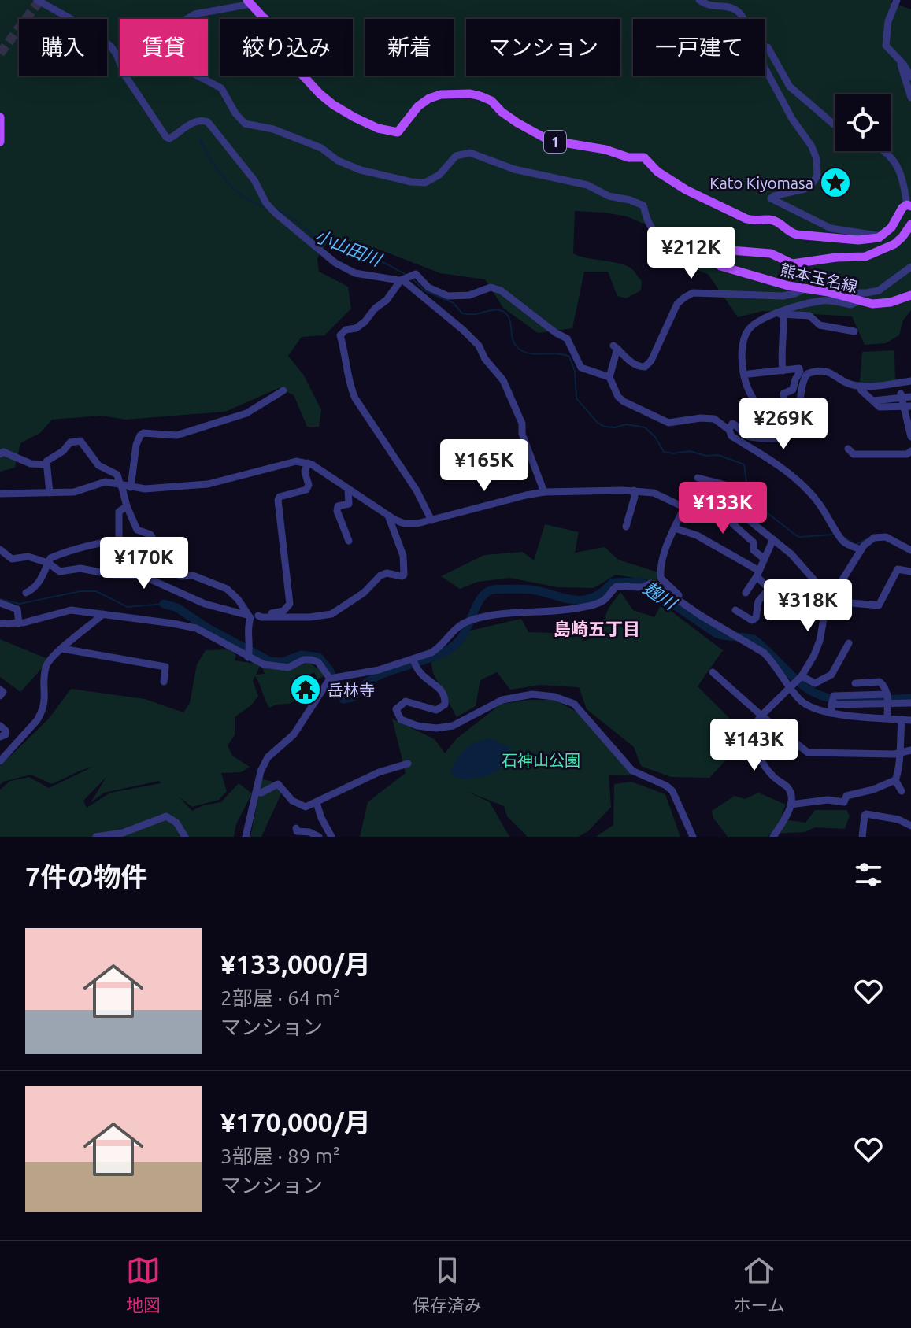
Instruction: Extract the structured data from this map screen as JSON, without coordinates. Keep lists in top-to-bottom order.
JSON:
{
  "streets": {
    "main road": ["1", "熊本玉名線"]
  },
  "districts": ["島崎五丁目"],
  "water": ["小山田川", "麹川"],
  "parks": ["石神山公園"],
  "places": {
    "place": ["Kato Kiyomasa"],
    "temple": ["岳林寺"]
  },
  "page": {
    "chip": [
      "購入",
      "賃貸",
      "絞り込み",
      "新着",
      "マンション",
      "一戸建て"
    ],
    "price": [
      "¥212K",
      "¥269K",
      "¥165K",
      "¥133K",
      "¥170K",
      "¥318K",
      "¥143K"
    ],
    "heading": "7件の物件",
    "list": [
      {
        "name": "¥133,000/月",
        "note": "2部屋 · 64 m² · マンション"
      },
      {
        "name": "¥170,000/月",
        "note": "3部屋 · 89 m² · マンション"
      }
    ],
    "tabs": ["地図", "保存済み", "ホーム"]
  }
}
